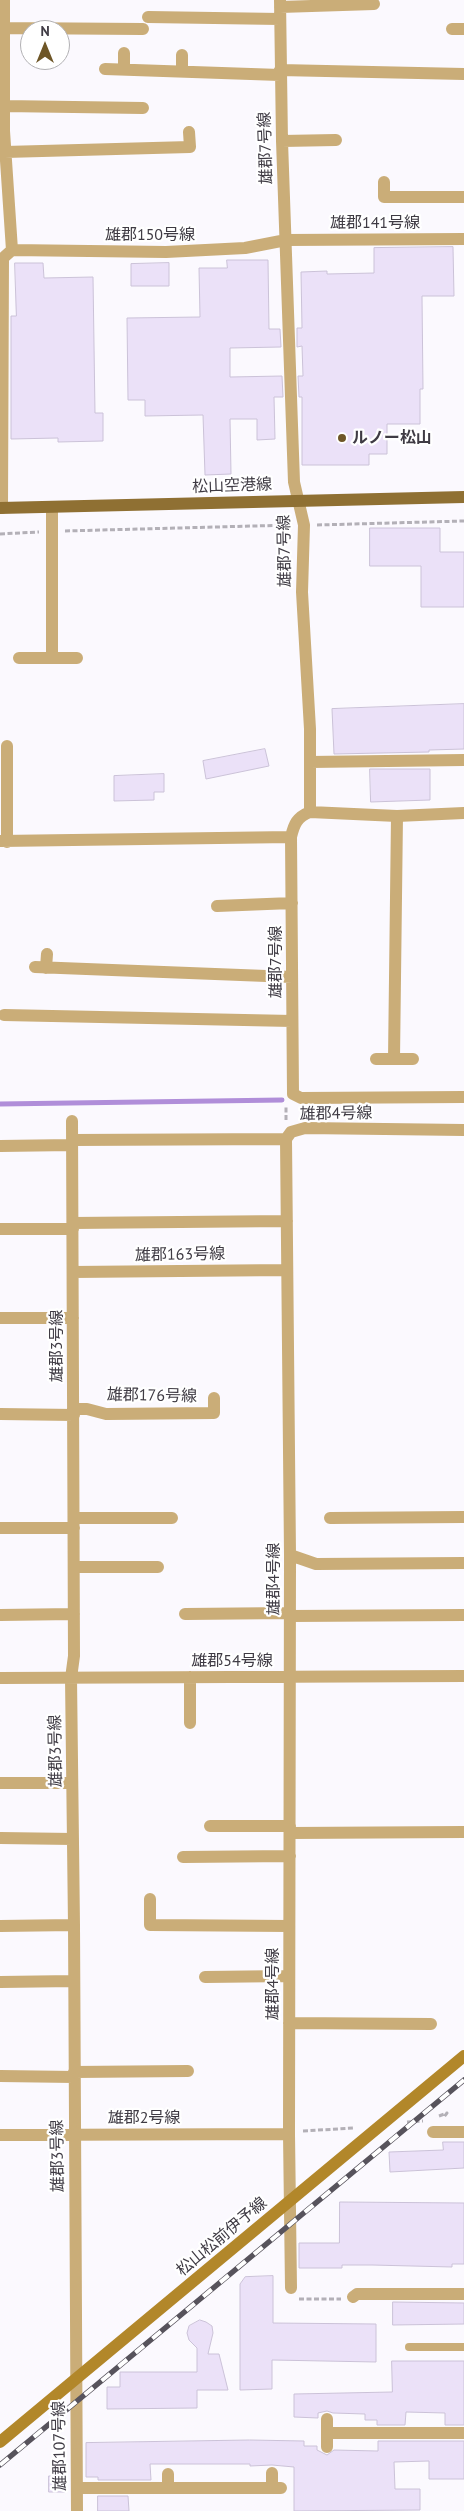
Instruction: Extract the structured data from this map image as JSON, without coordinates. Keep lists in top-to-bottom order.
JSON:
{
  "streets": {
    "main road": ["松山空港線", "松山松前伊予線"],
    "street": [
      "雄郡7号線",
      "雄郡141号線",
      "雄郡150号線",
      "雄郡4号線",
      "雄郡163号線",
      "雄郡3号線",
      "雄郡176号線",
      "雄郡54号線",
      "雄郡2号線",
      "雄郡107号線"
    ]
  },
  "crossings": [
    ["雄郡7号線", "雄郡141号線"],
    ["雄郡7号線", "雄郡150号線"],
    ["雄郡7号線", "松山空港線"],
    ["雄郡141号線", "雄郡150号線"],
    ["雄郡4号線", "雄郡163号線"],
    ["雄郡4号線", "雄郡54号線"],
    ["雄郡4号線", "雄郡2号線"],
    ["雄郡4号線", "松山松前伊予線"],
    ["雄郡163号線", "雄郡3号線"],
    ["雄郡3号線", "雄郡176号線"],
    ["雄郡3号線", "雄郡54号線"],
    ["雄郡3号線", "雄郡2号線"],
    ["雄郡3号線", "松山松前伊予線"],
    ["雄郡3号線", "雄郡107号線"],
    ["松山松前伊予線", "雄郡107号線"]
  ],
  "places": ["ルノー松山"],
  "north": "top"
}
